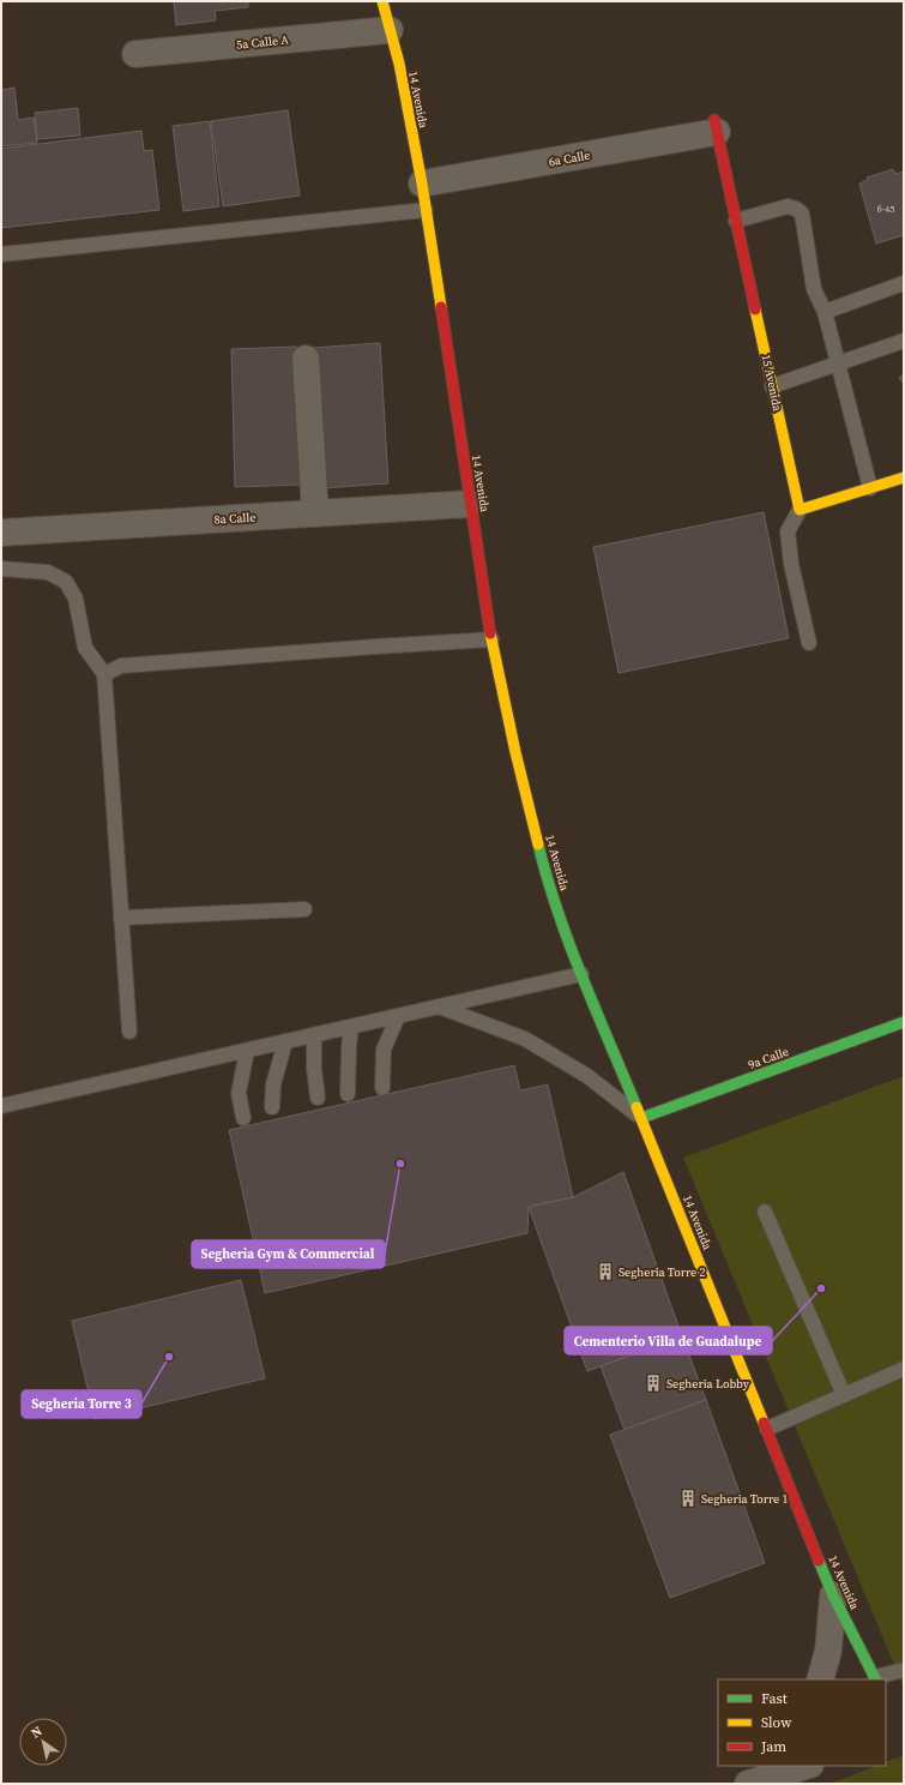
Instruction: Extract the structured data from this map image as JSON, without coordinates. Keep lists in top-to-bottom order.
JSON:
{
  "streets": {
    "street": [
      "5a Calle A",
      "14 Avenida",
      "6a Calle",
      "15 Avenida",
      "8a Calle",
      "9a Calle"
    ]
  },
  "crossings": [
    ["5a Calle A", "14 Avenida"],
    ["14 Avenida", "6a Calle"],
    ["14 Avenida", "8a Calle"],
    ["14 Avenida", "9a Calle"],
    ["6a Calle", "15 Avenida"]
  ],
  "places": {
    "other": ["Segheria Gym & Commercial", "Cementerio Villa de Guadalupe", "Segheria Torre 3"],
    "building": ["Segheria Torre 2", "Segheria Lobby", "Segheria Torre 1"]
  },
  "house_numbers": ["6-45"],
  "legend": ["Fast", "Slow", "Jam"],
  "north": "top left"
}
